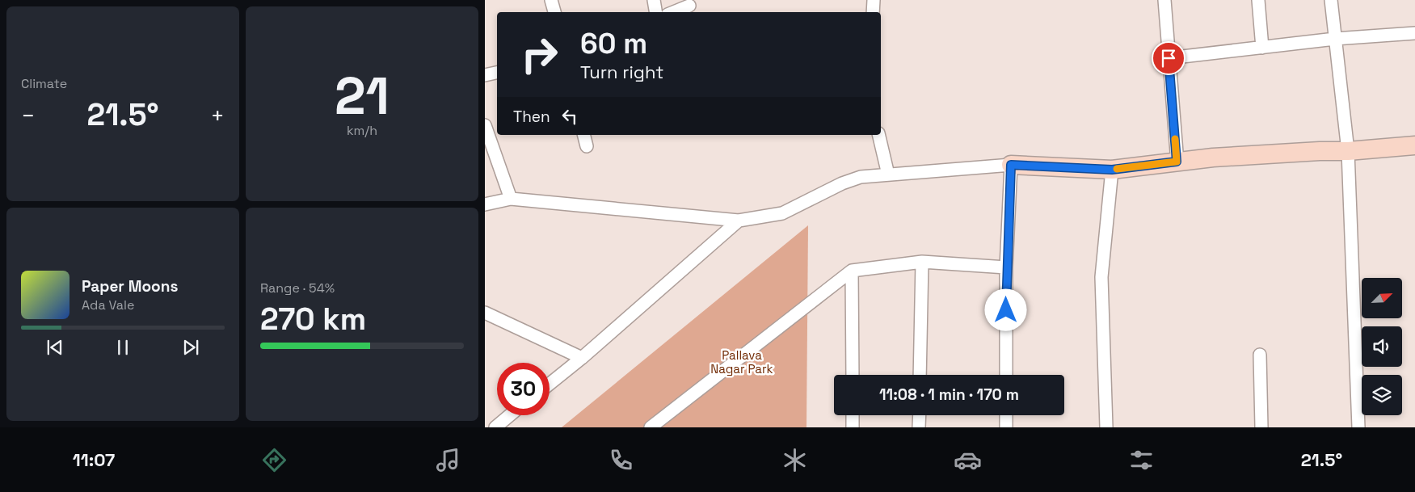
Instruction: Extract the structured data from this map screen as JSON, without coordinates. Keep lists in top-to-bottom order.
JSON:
{
  "parks": ["Pallava Nagar Park"],
  "north": "top right",
  "page": {
    "tile": [
      "Climate",
      ["21", "km/h"],
      ["Range · 54%", "270 km"]
    ],
    "turn": ["60 m", "Turn right"],
    "then": "Then",
    "heat": ["−", "21.5°", "+"],
    "song": ["Paper Moons", "Ada Vale"],
    "limit": "30",
    "trip": "11:08 · 1 min · 170 m",
    "tabs": ["11:07", "21.5°"]
  }
}
